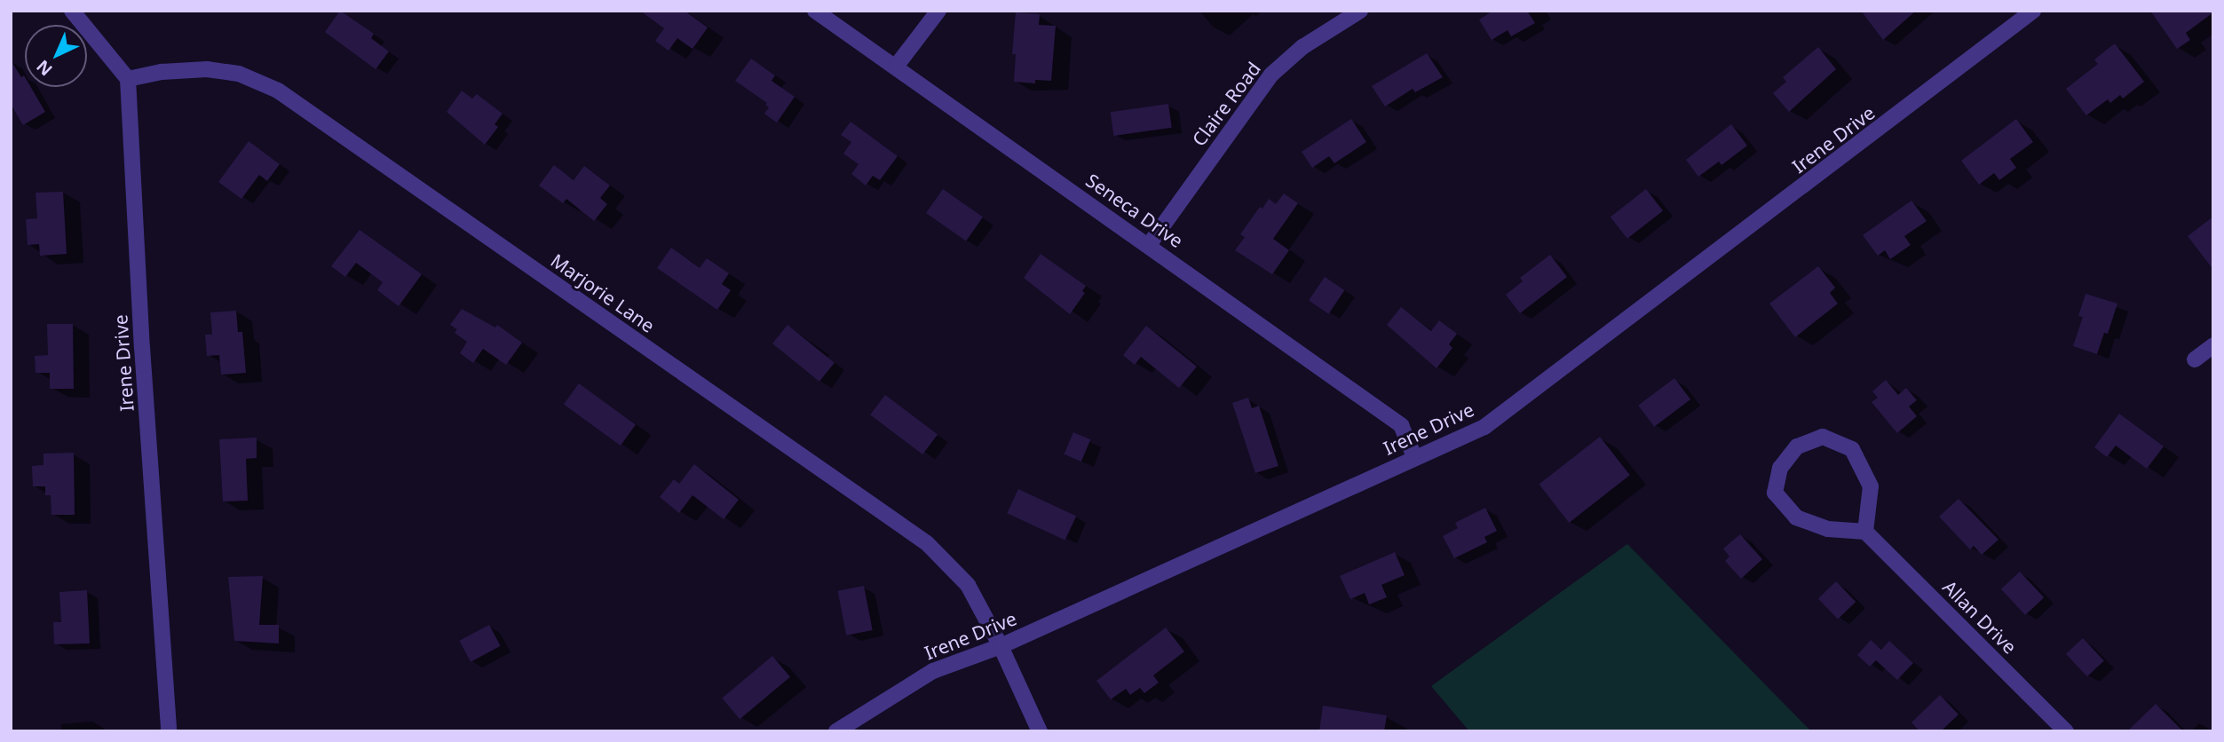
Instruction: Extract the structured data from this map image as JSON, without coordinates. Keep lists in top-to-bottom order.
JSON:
{
  "streets": {
    "street": [
      "Claire Road",
      "Irene Drive",
      "Seneca Drive",
      "Marjorie Lane",
      "Allan Drive"
    ]
  },
  "crossings": [
    ["Claire Road", "Seneca Drive"],
    ["Irene Drive", "Seneca Drive"],
    ["Irene Drive", "Marjorie Lane"]
  ],
  "north": "bottom left"
}
